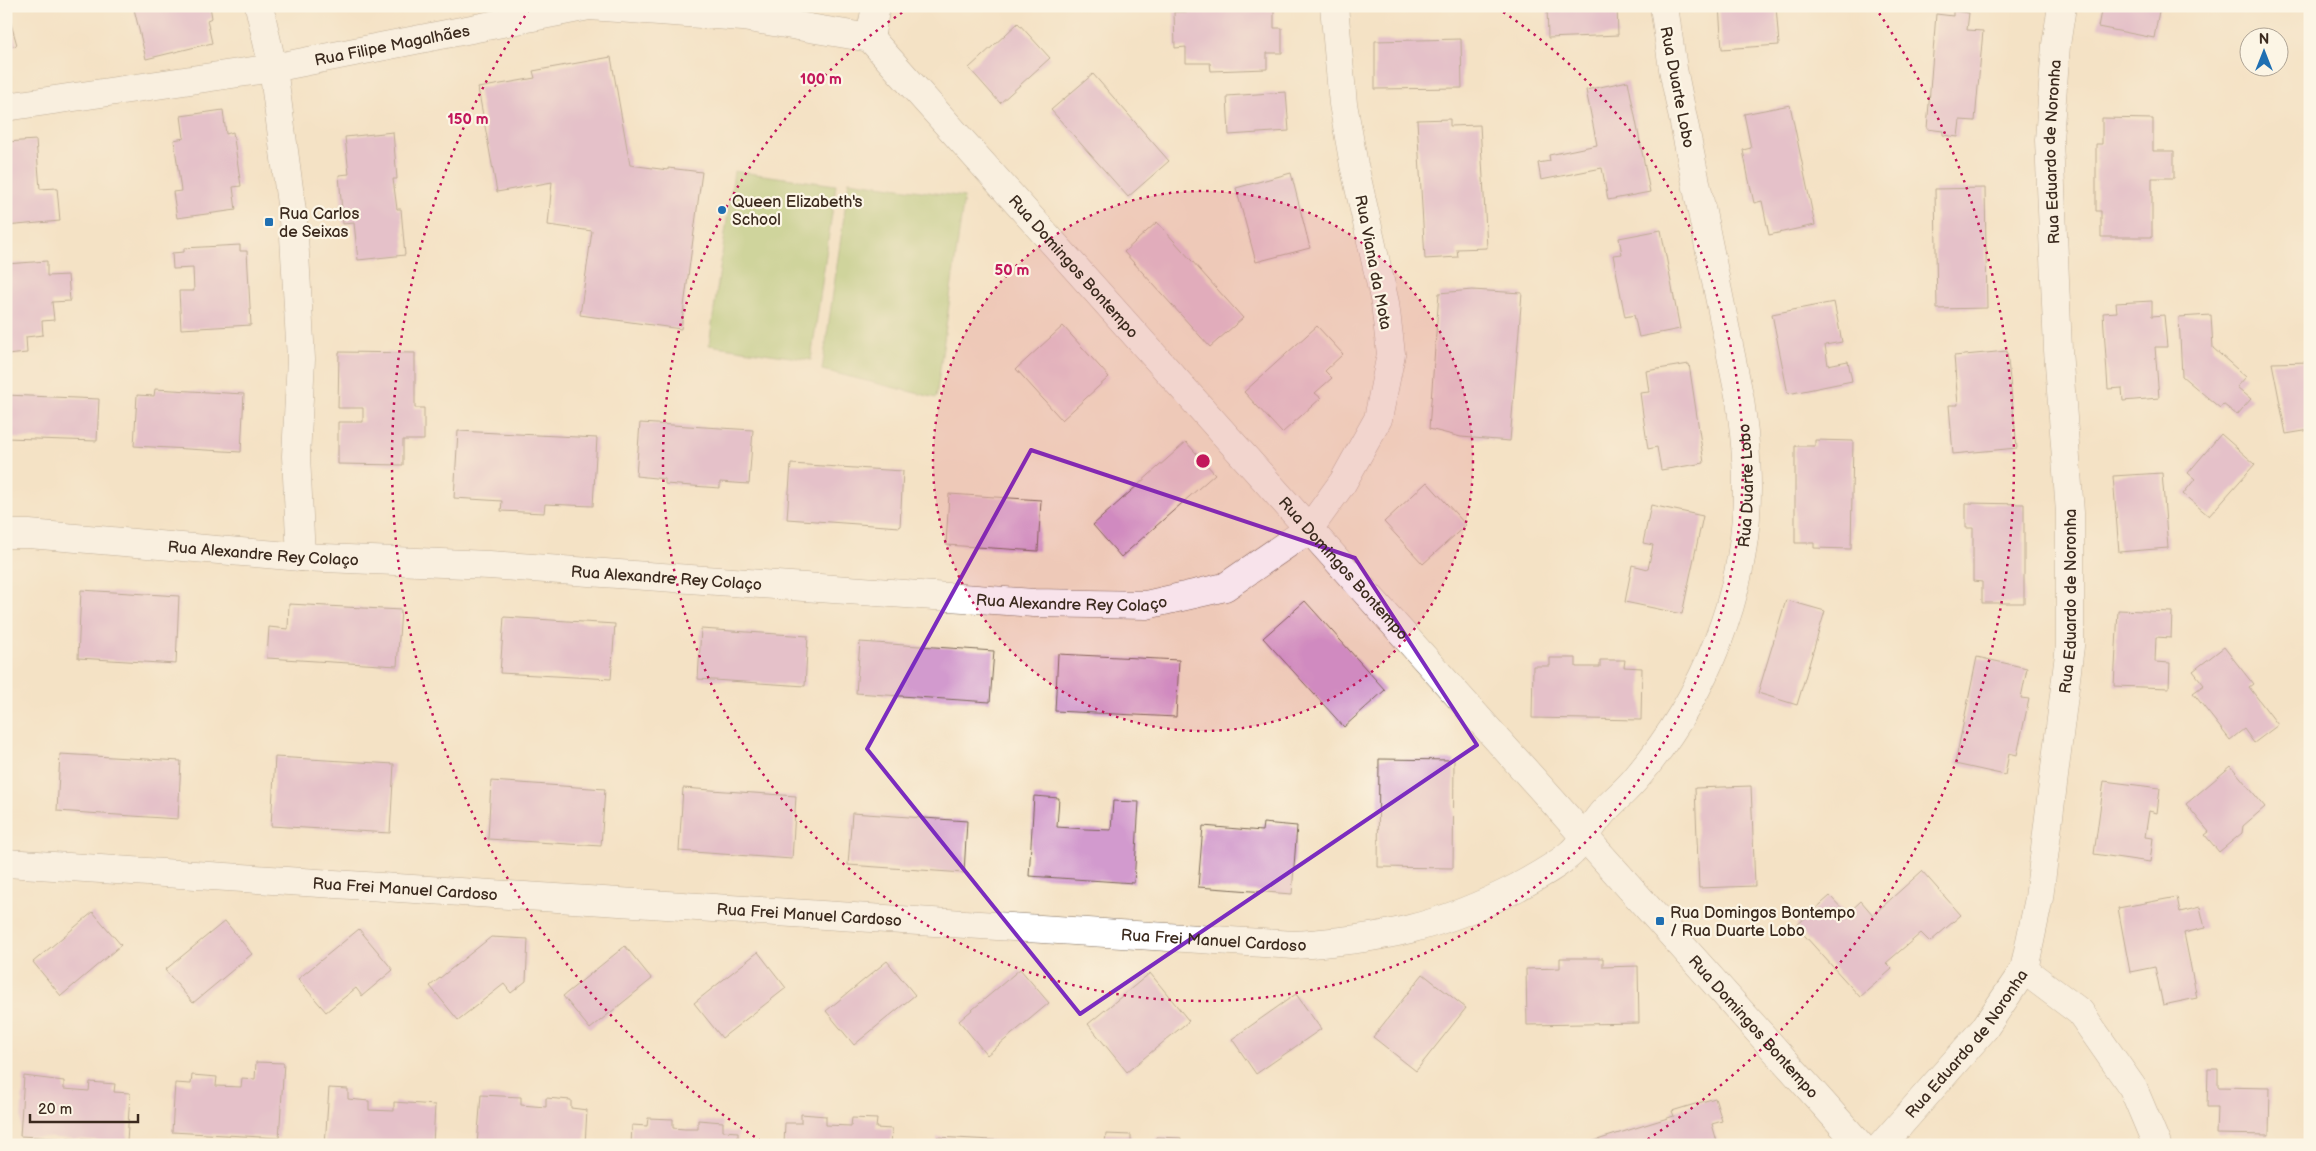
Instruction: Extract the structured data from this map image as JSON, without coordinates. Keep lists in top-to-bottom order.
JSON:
{
  "streets": {
    "street": [
      "Rua Filipe Magalhães",
      "Rua Duarte Lobo",
      "Rua Eduardo de Noronha",
      "Rua Viana da Mota",
      "Rua Domingos Bontempo",
      "Rua Alexandre Rey Colaço",
      "Rua Frei Manuel Cardoso"
    ]
  },
  "crossings": [
    ["Rua Duarte Lobo", "Rua Domingos Bontempo"],
    ["Rua Duarte Lobo", "Rua Frei Manuel Cardoso"],
    ["Rua Viana da Mota", "Rua Domingos Bontempo"],
    ["Rua Viana da Mota", "Rua Alexandre Rey Colaço"],
    ["Rua Domingos Bontempo", "Rua Alexandre Rey Colaço"],
    ["Rua Domingos Bontempo", "Rua Frei Manuel Cardoso"]
  ],
  "places": {
    "other": ["Queen Elizabeth's School"],
    "transit": ["Rua Carlos de Seixas", "Rua Domingos Bontempo / Rua Duarte Lobo"]
  },
  "scale_bar": "20 m",
  "north": "top",
  "rings": ["100 m", "150 m", "50 m"]
}
